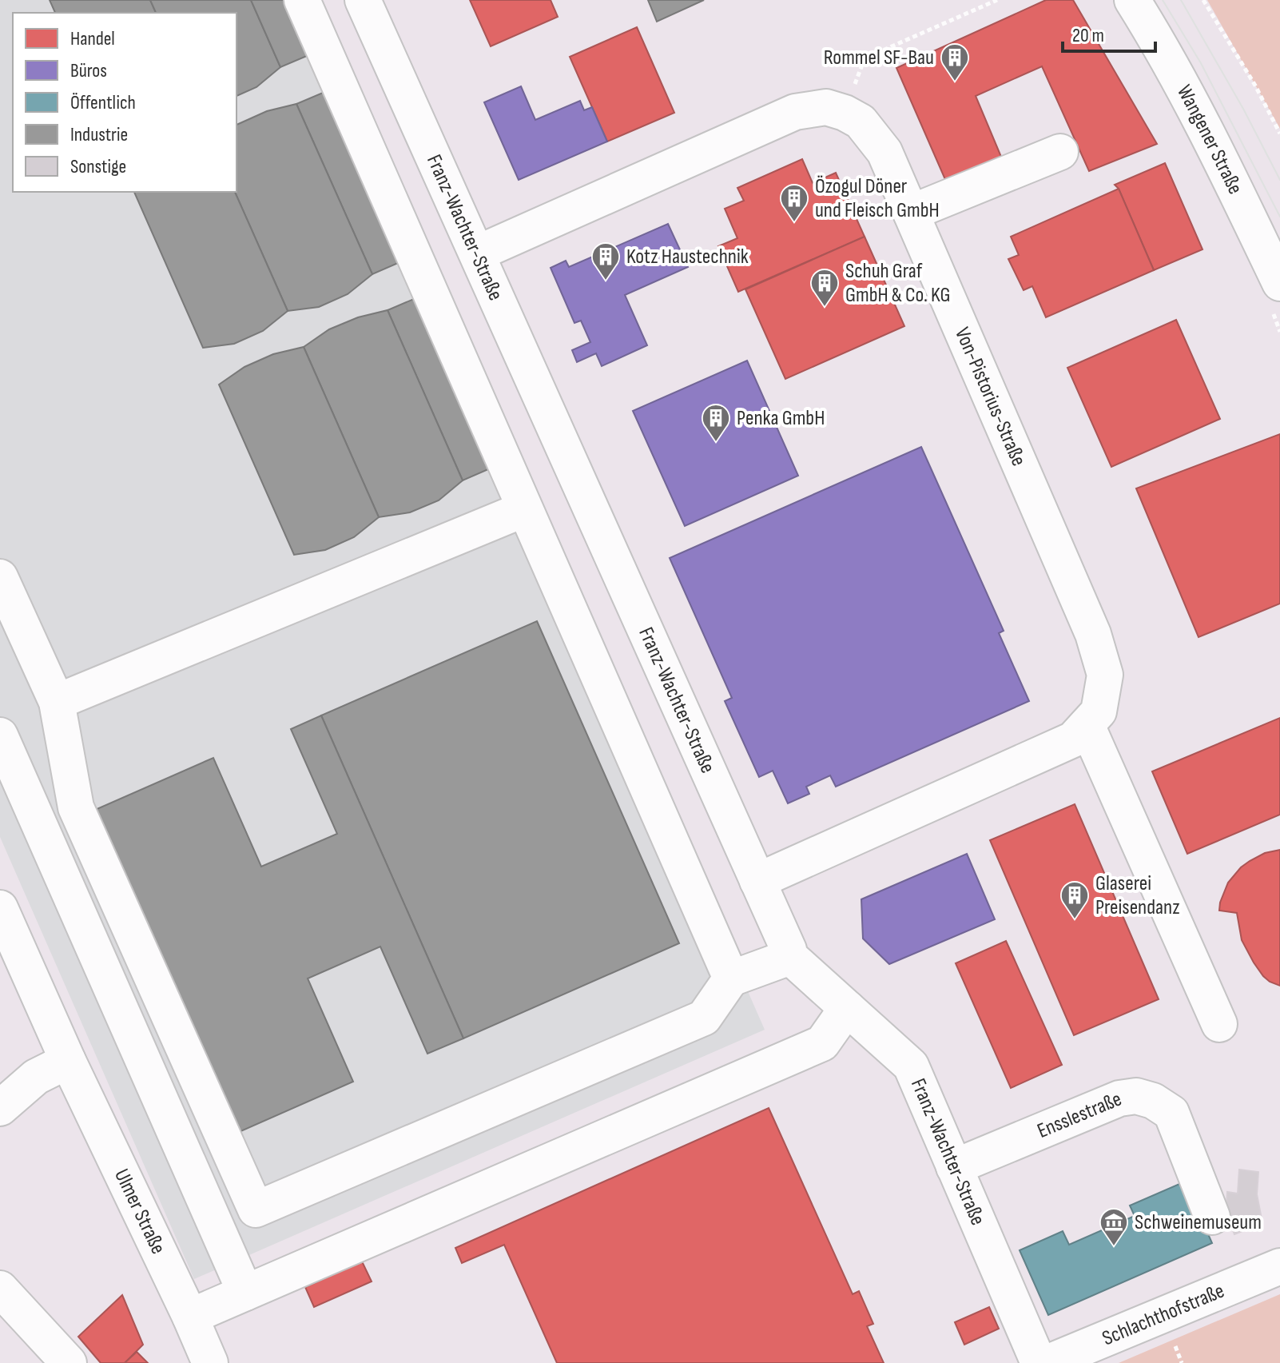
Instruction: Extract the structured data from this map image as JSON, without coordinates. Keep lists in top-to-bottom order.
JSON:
{
  "streets": {
    "street": [
      "Wangener Straße",
      "Franz-Wachter-Straße",
      "Von-Pistorius-Straße",
      "Ensslestraße",
      "Ulmer Straße",
      "Schlachthofstraße"
    ]
  },
  "crossings": [
    ["Franz-Wachter-Straße", "Von-Pistorius-Straße"],
    ["Franz-Wachter-Straße", "Ensslestraße"]
  ],
  "places": {
    "building": [
      "Rommel SF-Bau",
      "Özogul Döner und Fleisch GmbH",
      "Kotz Haustechnik",
      "Schuh Graf GmbH & Co. KG",
      "Penka GmbH",
      "Glaserei Preisendanz"
    ],
    "museum": ["Schweinemuseum"]
  },
  "legend": [
    "Handel",
    "Büros",
    "Öffentlich",
    "Industrie",
    "Sonstige"
  ],
  "scale_bar": "20 m"
}
